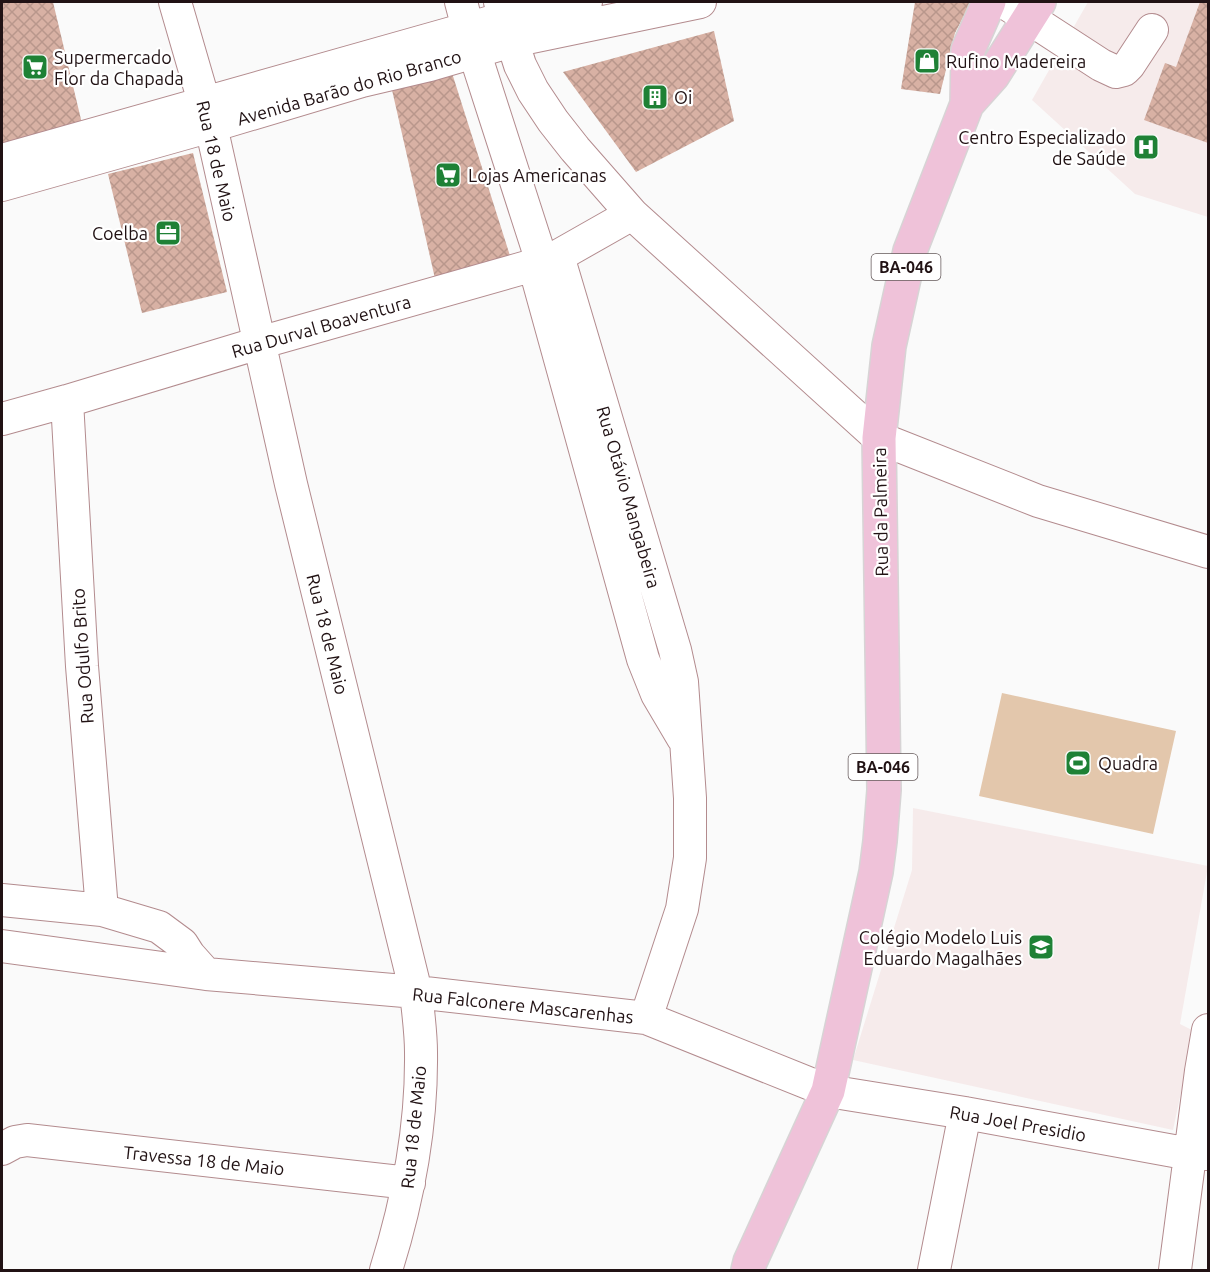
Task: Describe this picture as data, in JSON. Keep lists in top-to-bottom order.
{
  "streets": {
    "main road": ["BA-046", "Rua da Palmeira"],
    "street": [
      "Avenida Barão do Rio Branco",
      "Rua 18 de Maio",
      "Rua Durval Boaventura",
      "Rua Otávio Mangabeira",
      "Rua Odulfo Brito",
      "Rua Falconere Mascarenhas",
      "Rua Joel Presidio",
      "Travessa 18 de Maio"
    ]
  },
  "crossings": [
    ["Avenida Barão do Rio Branco", "Rua 18 de Maio"],
    ["Avenida Barão do Rio Branco", "Rua Otávio Mangabeira"],
    ["Avenida Barão do Rio Branco", "Rua da Palmeira"],
    ["Rua 18 de Maio", "Rua Durval Boaventura"],
    ["Rua 18 de Maio", "Rua Falconere Mascarenhas"],
    ["Rua 18 de Maio", "Travessa 18 de Maio"],
    ["BA-046", "Rua da Palmeira"],
    ["BA-046", "Rua Falconere Mascarenhas"],
    ["BA-046", "Rua Joel Presidio"],
    ["Rua Durval Boaventura", "Rua Otávio Mangabeira"],
    ["Rua Durval Boaventura", "Rua da Palmeira"],
    ["Rua Durval Boaventura", "Rua Odulfo Brito"],
    ["Rua Otávio Mangabeira", "Rua Falconere Mascarenhas"],
    ["Rua da Palmeira", "Rua Falconere Mascarenhas"],
    ["Rua da Palmeira", "Rua Joel Presidio"],
    ["Rua Falconere Mascarenhas", "Rua Joel Presidio"]
  ],
  "places": {
    "shop": ["Rufino Madereira"],
    "supermarket": ["Supermercado Flor da Chapada", "Lojas Americanas"],
    "building": ["Oi"],
    "hospital": ["Centro Especializado de Saúde"],
    "office": ["Coelba"],
    "sports": ["Quadra"],
    "school or university": ["Colégio Modelo Luis Eduardo Magalhães"]
  }
}
